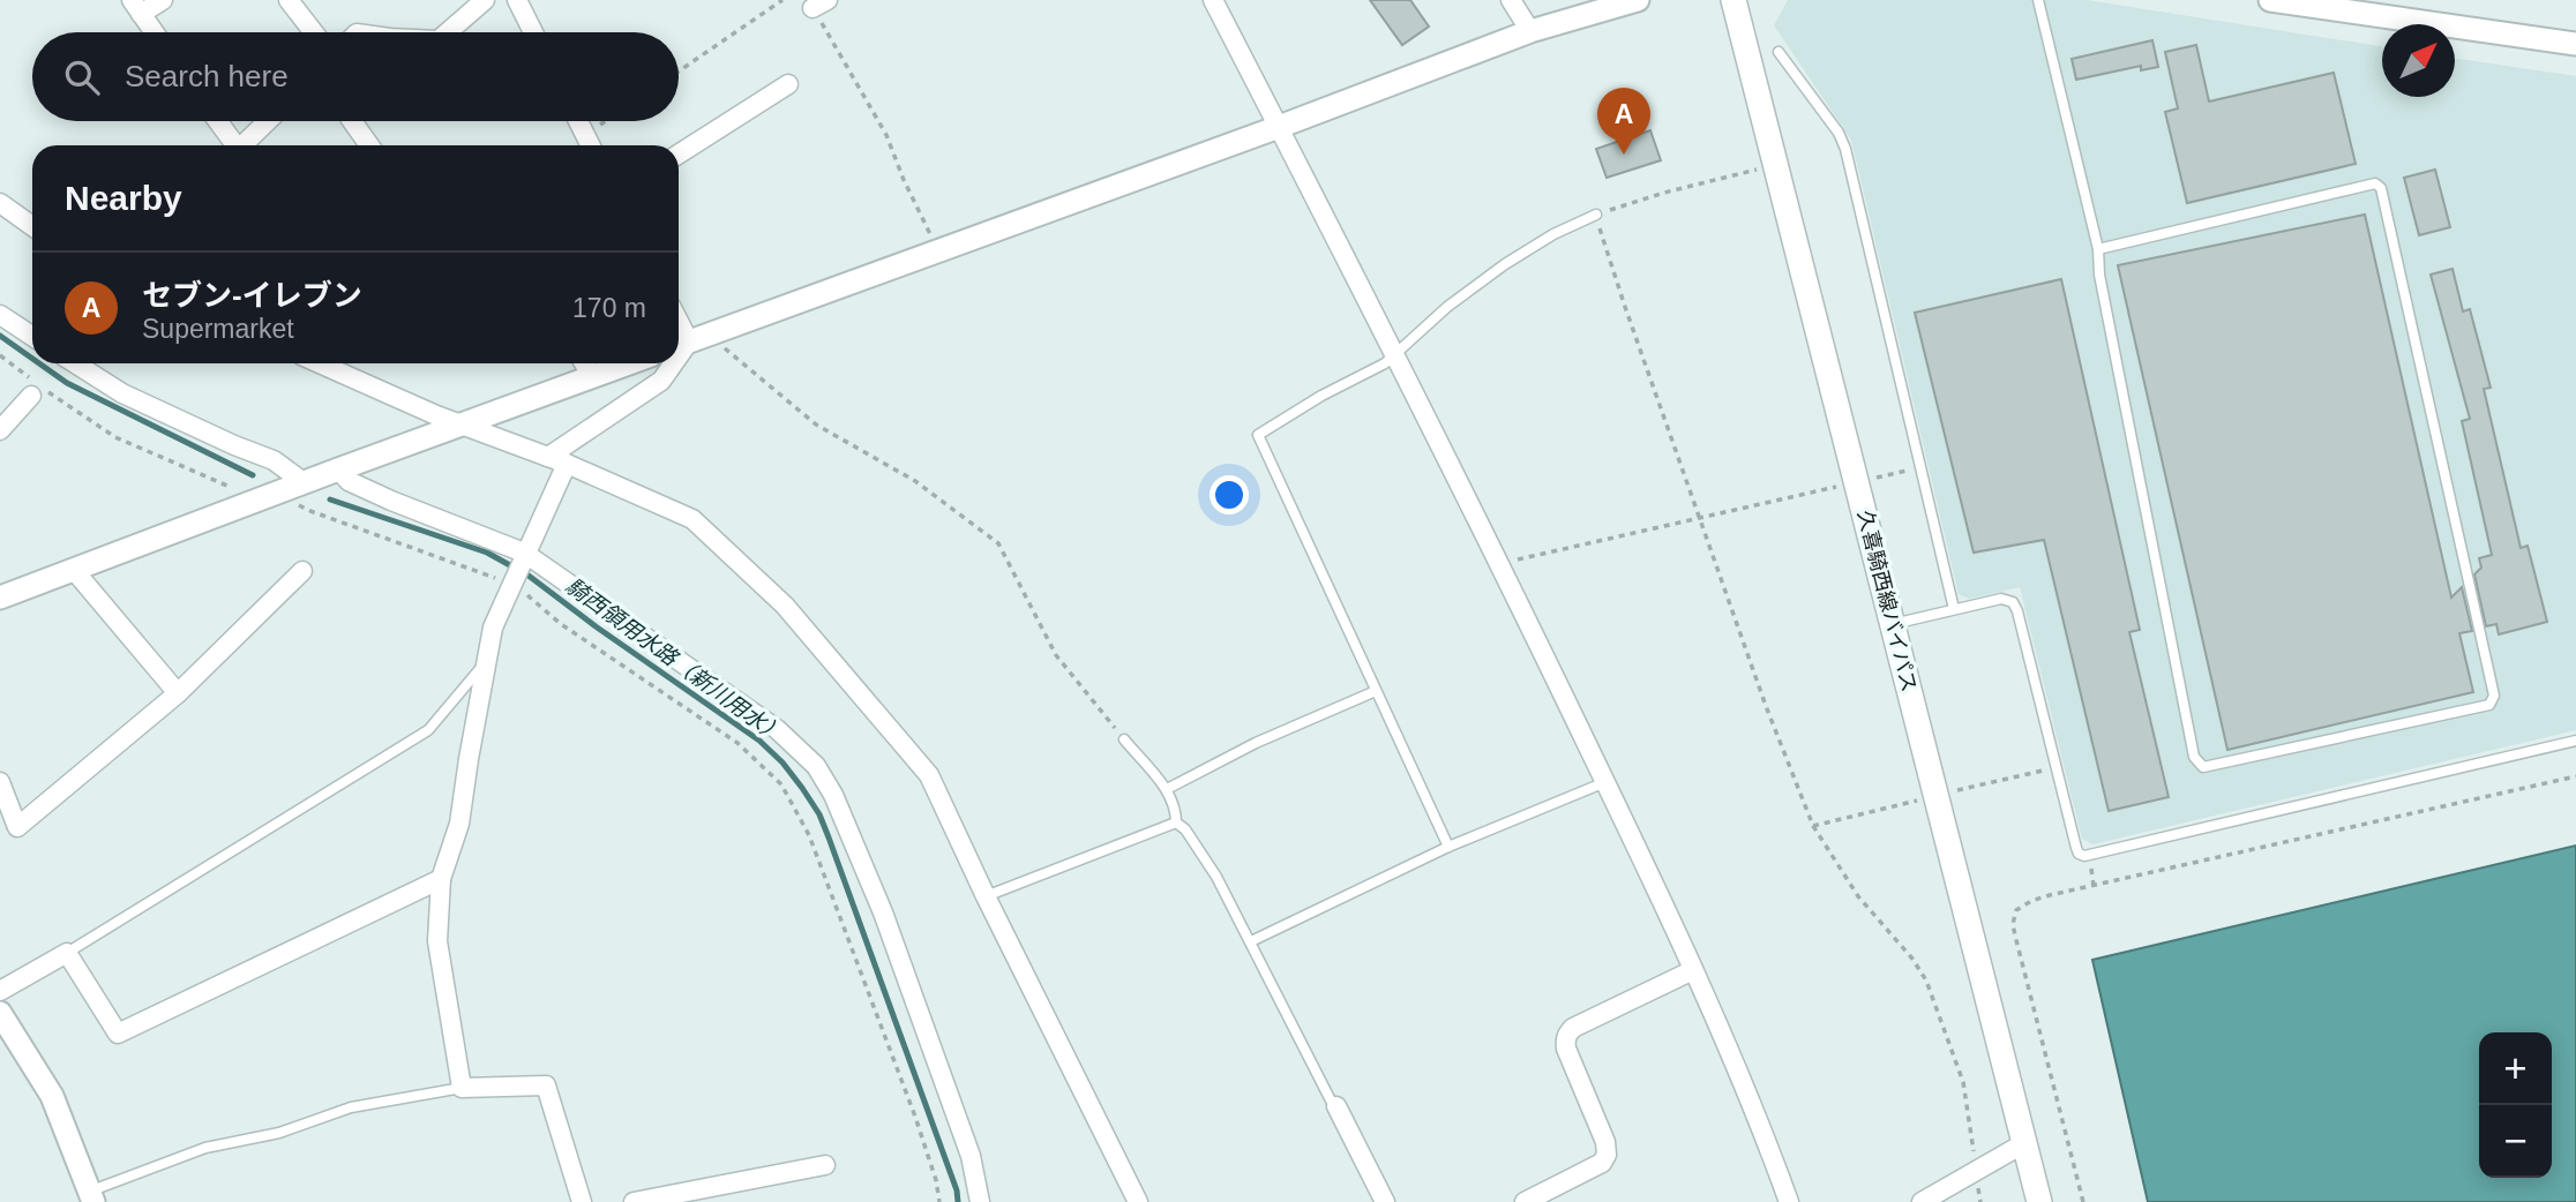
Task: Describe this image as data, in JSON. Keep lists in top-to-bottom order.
{
  "streets": {
    "main road": ["久喜騎西線バイパス"]
  },
  "water": ["騎西領用水路（新川用水）"],
  "north": "top right",
  "page": {
    "search": "Search here",
    "pins": "A",
    "heading": "Nearby",
    "list": [
      {
        "mark": "A",
        "name": "セブン-イレブン",
        "note": "Supermarket",
        "value": "170 m"
      }
    ],
    "map_buttons": ["+", "−"]
  }
}
